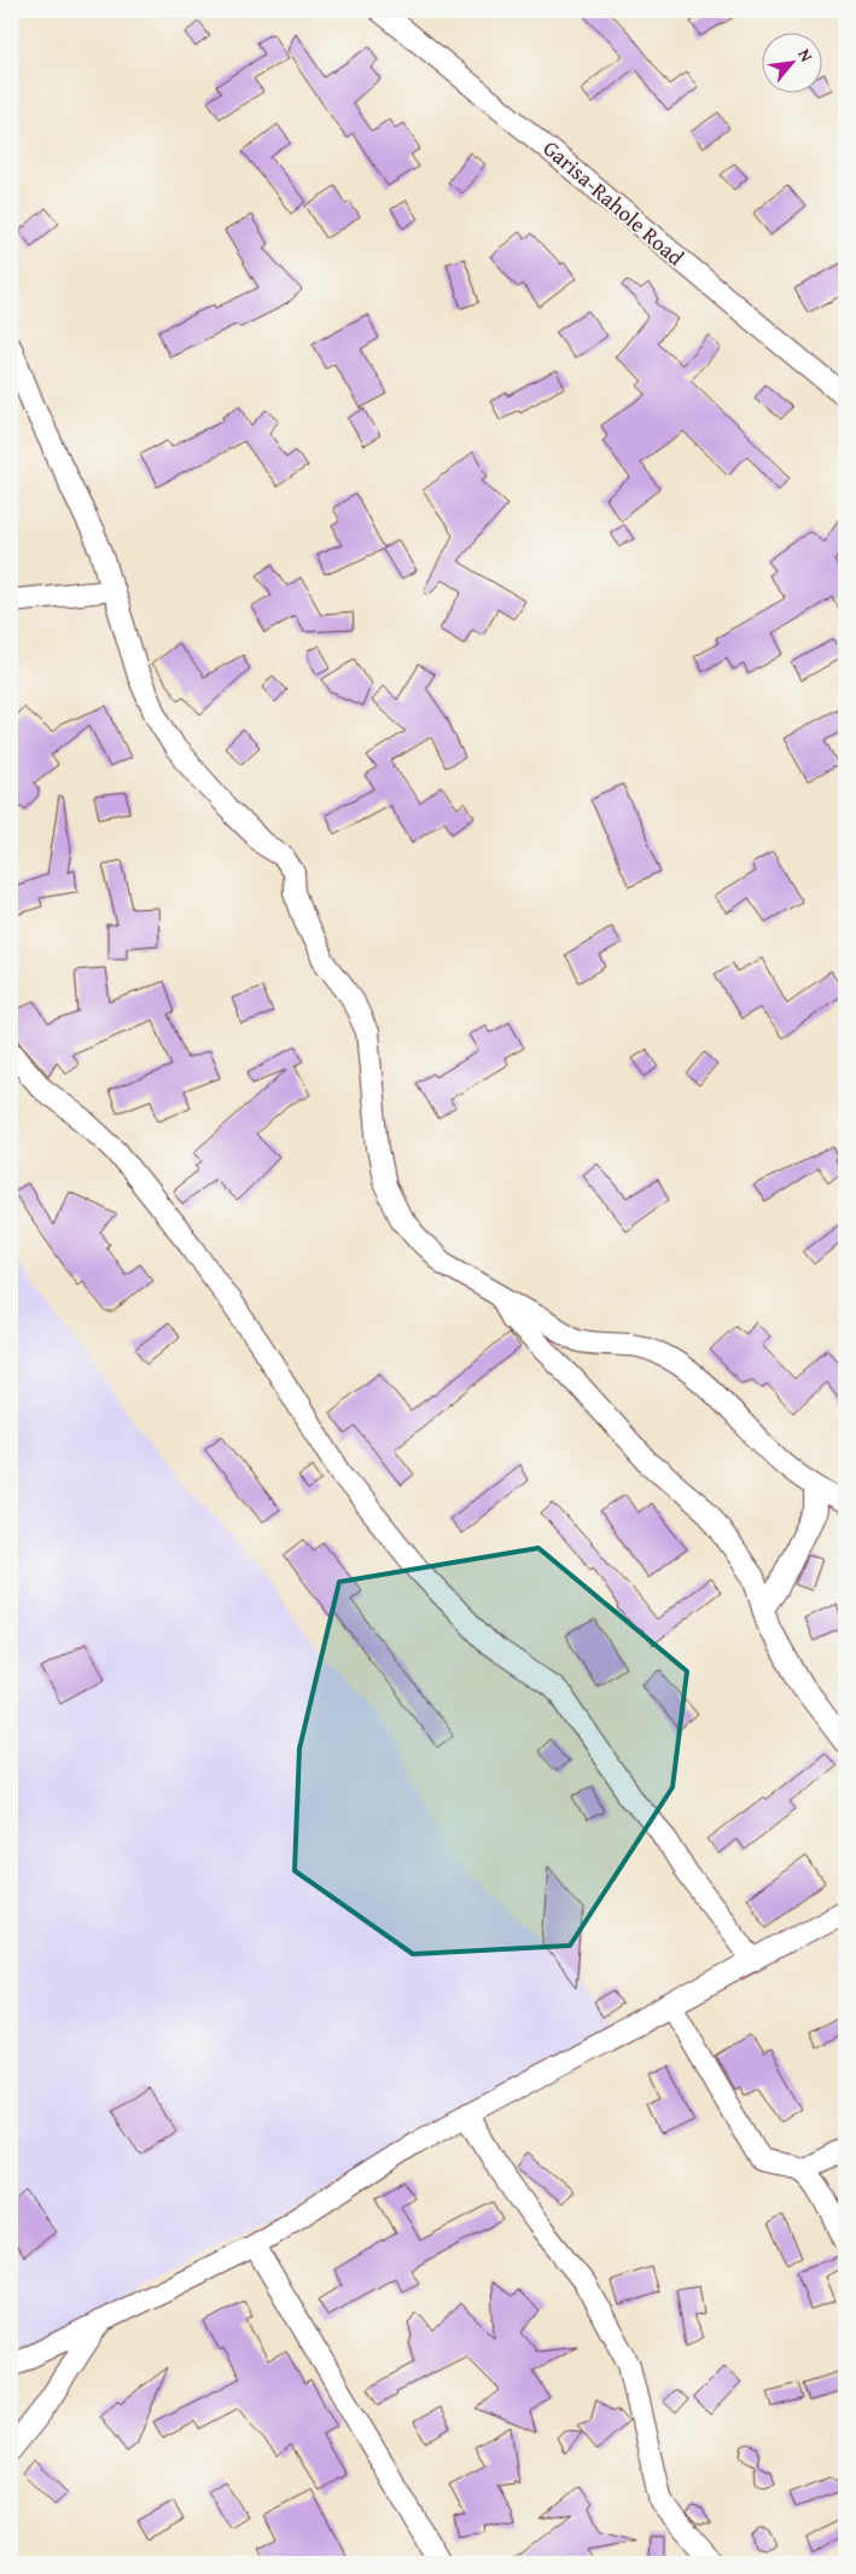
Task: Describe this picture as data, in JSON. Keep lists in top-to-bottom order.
{
  "streets": {
    "street": ["Garisa-Rahole Road"]
  },
  "north": "top right"
}
